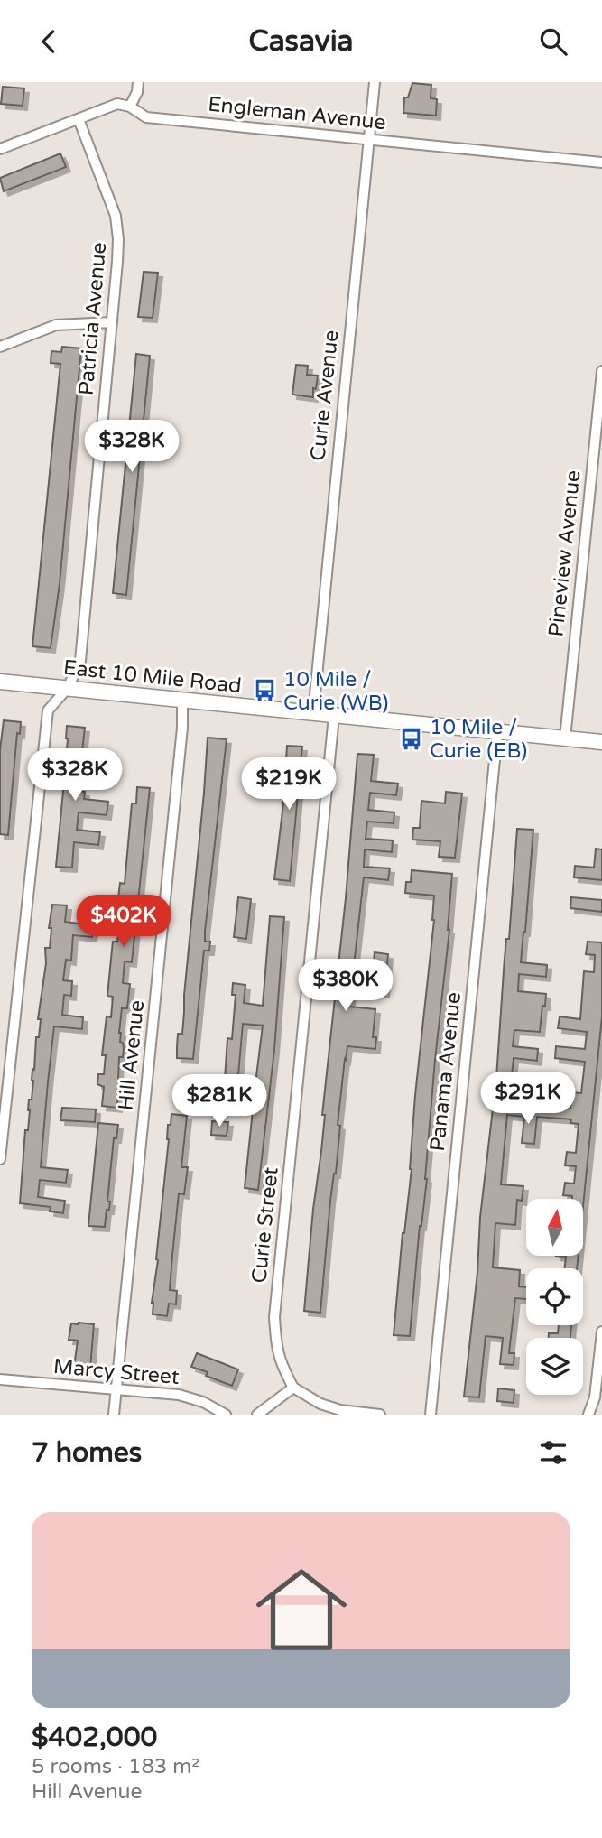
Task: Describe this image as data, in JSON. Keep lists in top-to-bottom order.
{
  "streets": {
    "main road": ["East 10 Mile Road"],
    "street": [
      "Engleman Avenue",
      "Patricia Avenue",
      "Curie Avenue",
      "Pineview Avenue",
      "Hill Avenue",
      "Panama Avenue",
      "Curie Street",
      "Marcy Street"
    ]
  },
  "crossings": [
    ["Engleman Avenue", "Patricia Avenue"],
    ["Engleman Avenue", "Curie Avenue"],
    ["Patricia Avenue", "East 10 Mile Road"],
    ["Curie Avenue", "East 10 Mile Road"],
    ["Pineview Avenue", "East 10 Mile Road"],
    ["East 10 Mile Road", "Hill Avenue"],
    ["East 10 Mile Road", "Panama Avenue"],
    ["East 10 Mile Road", "Curie Street"],
    ["Hill Avenue", "Marcy Street"]
  ],
  "places": {
    "bus stop": ["10 Mile / Curie (WB)", "10 Mile / Curie (EB)"]
  },
  "north": "top",
  "page": {
    "header": "Casavia",
    "price": [
      "$328K",
      "$328K",
      "$219K",
      "$402K",
      "$380K",
      "$291K",
      "$281K"
    ],
    "heading": "7 homes",
    "list": [
      {
        "name": "$402,000",
        "note": "5 rooms · 183 m² · Hill Avenue"
      }
    ]
  }
}
